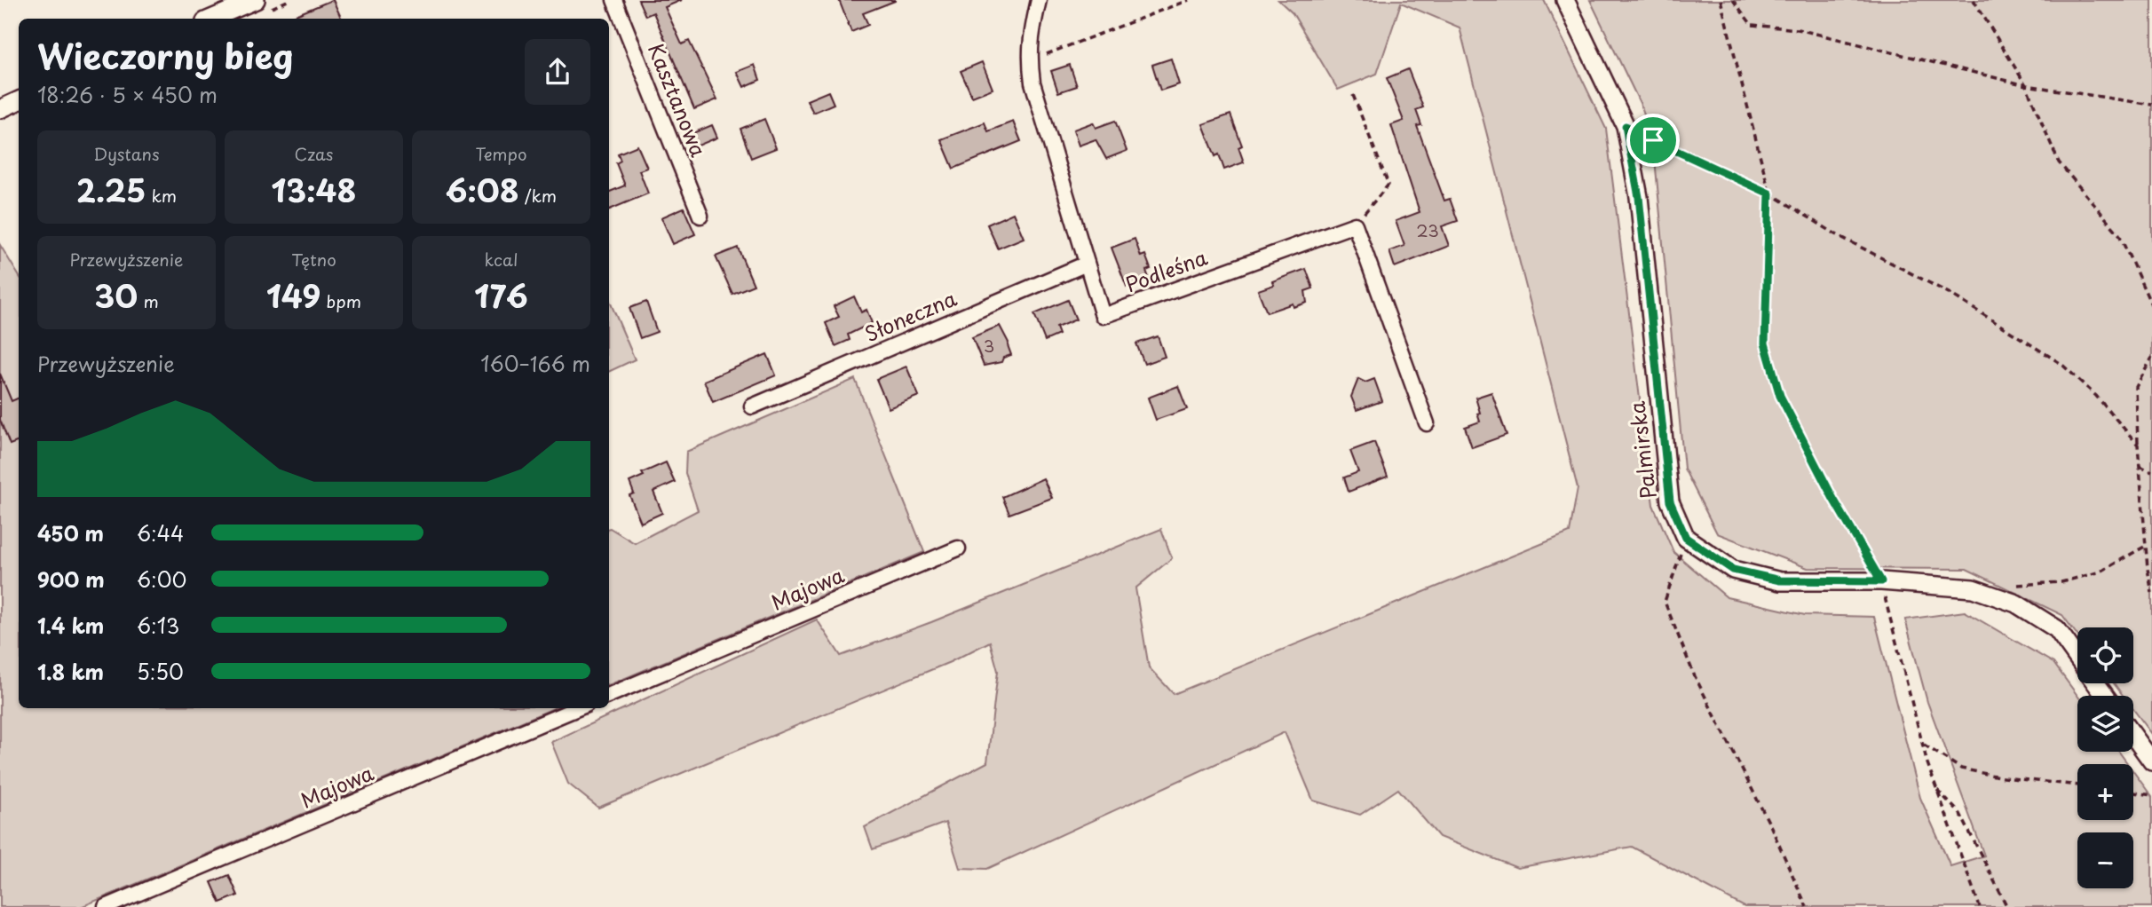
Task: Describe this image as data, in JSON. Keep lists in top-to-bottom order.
{
  "streets": {
    "street": [
      "Kasztanowa",
      "Podleśna",
      "Słoneczna",
      "Palmirska",
      "Majowa"
    ]
  },
  "crossings": [
    ["Podleśna", "Słoneczna"]
  ],
  "house_numbers": ["23", "3"],
  "page": {
    "heading": ["Wieczorny bieg", "18:26 · 5 × 450 m"],
    "stats": [
      ["Dystans", "2.25 km"],
      ["Czas", "13:48"],
      ["Tempo", "6:08 /km"],
      ["Przewyższenie", "30 m"],
      ["Tętno", "149 bpm"],
      ["kcal", "176"]
    ],
    "chart": ["Przewyższenie", "160–166 m"],
    "list": [
      {
        "name": "450 m",
        "note": "6:44"
      },
      {
        "name": "900 m",
        "note": "6:00"
      },
      {
        "name": "1.4 km",
        "note": "6:13"
      },
      {
        "name": "1.8 km",
        "note": "5:50"
      }
    ],
    "map_buttons": ["+", "−"]
  }
}
